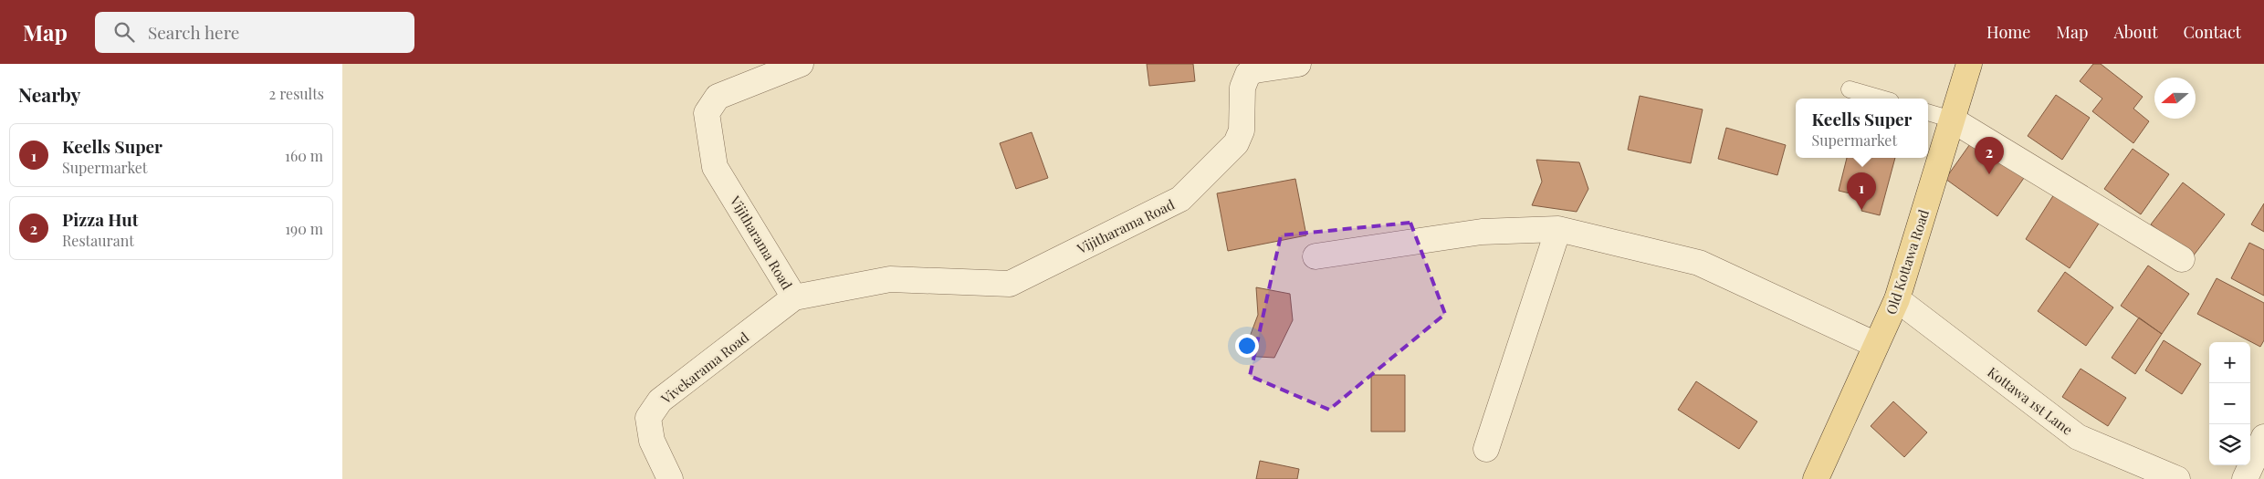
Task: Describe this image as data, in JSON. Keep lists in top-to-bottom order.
{
  "streets": {
    "main road": ["Old Kottawa Road"],
    "street": ["Vijitharama Road", "Vivekarama Road", "Kottawa 1st Lane"]
  },
  "crossings": [
    ["Vijitharama Road", "Vivekarama Road"],
    ["Old Kottawa Road", "Kottawa 1st Lane"]
  ],
  "north": "left",
  "page": {
    "header": "Map",
    "search": "Search here",
    "nav": [
      "Home",
      "Map",
      "About",
      "Contact"
    ],
    "heading": ["Nearby", "2 results"],
    "popup": ["Keells Super", "Supermarket"],
    "list": [
      {
        "mark": "1",
        "name": "Keells Super",
        "note": "Supermarket",
        "value": "160 m"
      },
      {
        "mark": "2",
        "name": "Pizza Hut",
        "note": "Restaurant",
        "value": "190 m"
      }
    ],
    "pins": ["2", "1"],
    "map_buttons": ["+", "−"]
  }
}
